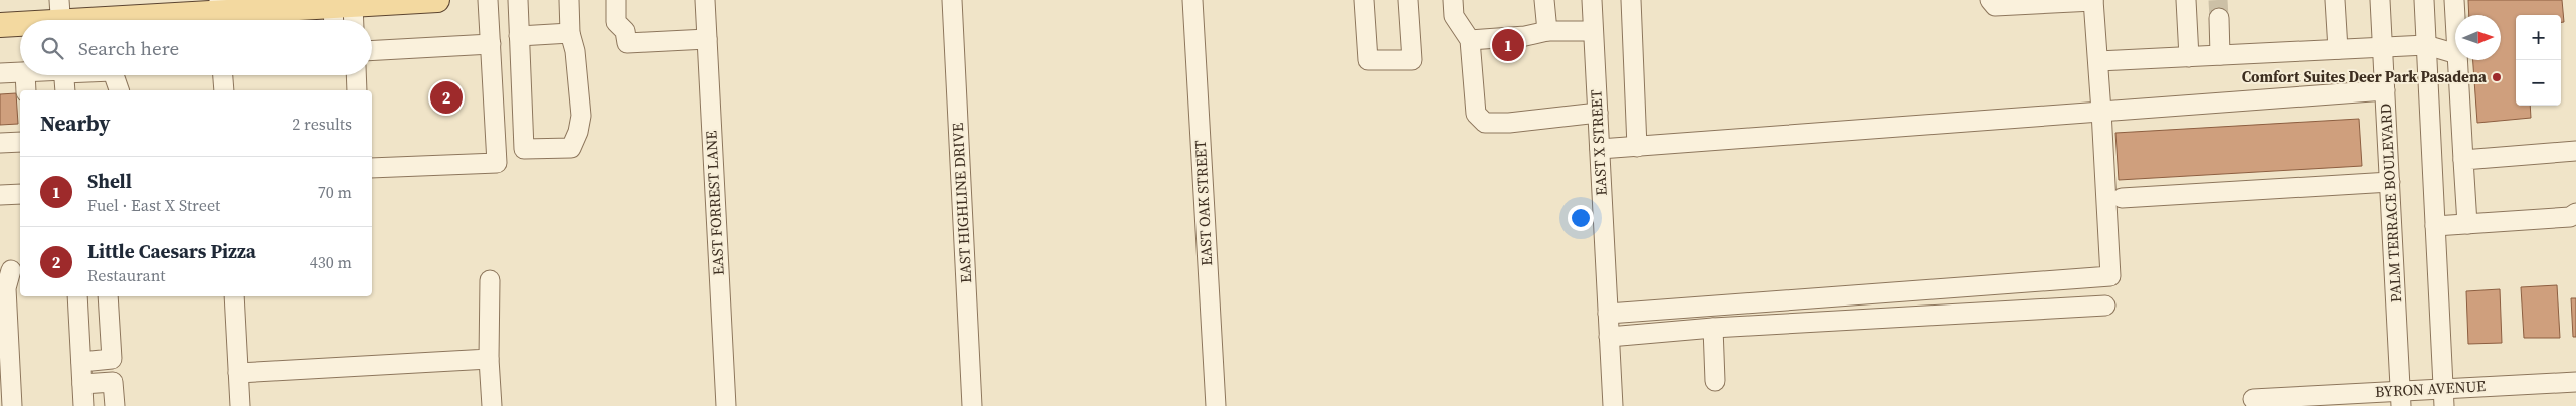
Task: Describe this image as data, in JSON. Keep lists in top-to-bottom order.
{
  "streets": {
    "street": [
      "EAST X STREET",
      "EAST FORREST LANE",
      "EAST HIGHLINE DRIVE",
      "EAST OAK STREET",
      "PALM TERRACE BOULEVARD",
      "BYRON AVENUE"
    ]
  },
  "crossings": [
    ["PALM TERRACE BOULEVARD", "BYRON AVENUE"]
  ],
  "places": ["Comfort Suites Deer Park Pasadena"],
  "north": "right",
  "page": {
    "map_buttons": ["+", "−"],
    "search": "Search here",
    "pins": ["1", "2"],
    "heading": ["Nearby", "2 results"],
    "list": [
      {
        "mark": "1",
        "name": "Shell",
        "note": "Fuel · East X Street",
        "value": "70 m"
      },
      {
        "mark": "2",
        "name": "Little Caesars Pizza",
        "note": "Restaurant",
        "value": "430 m"
      }
    ]
  }
}
